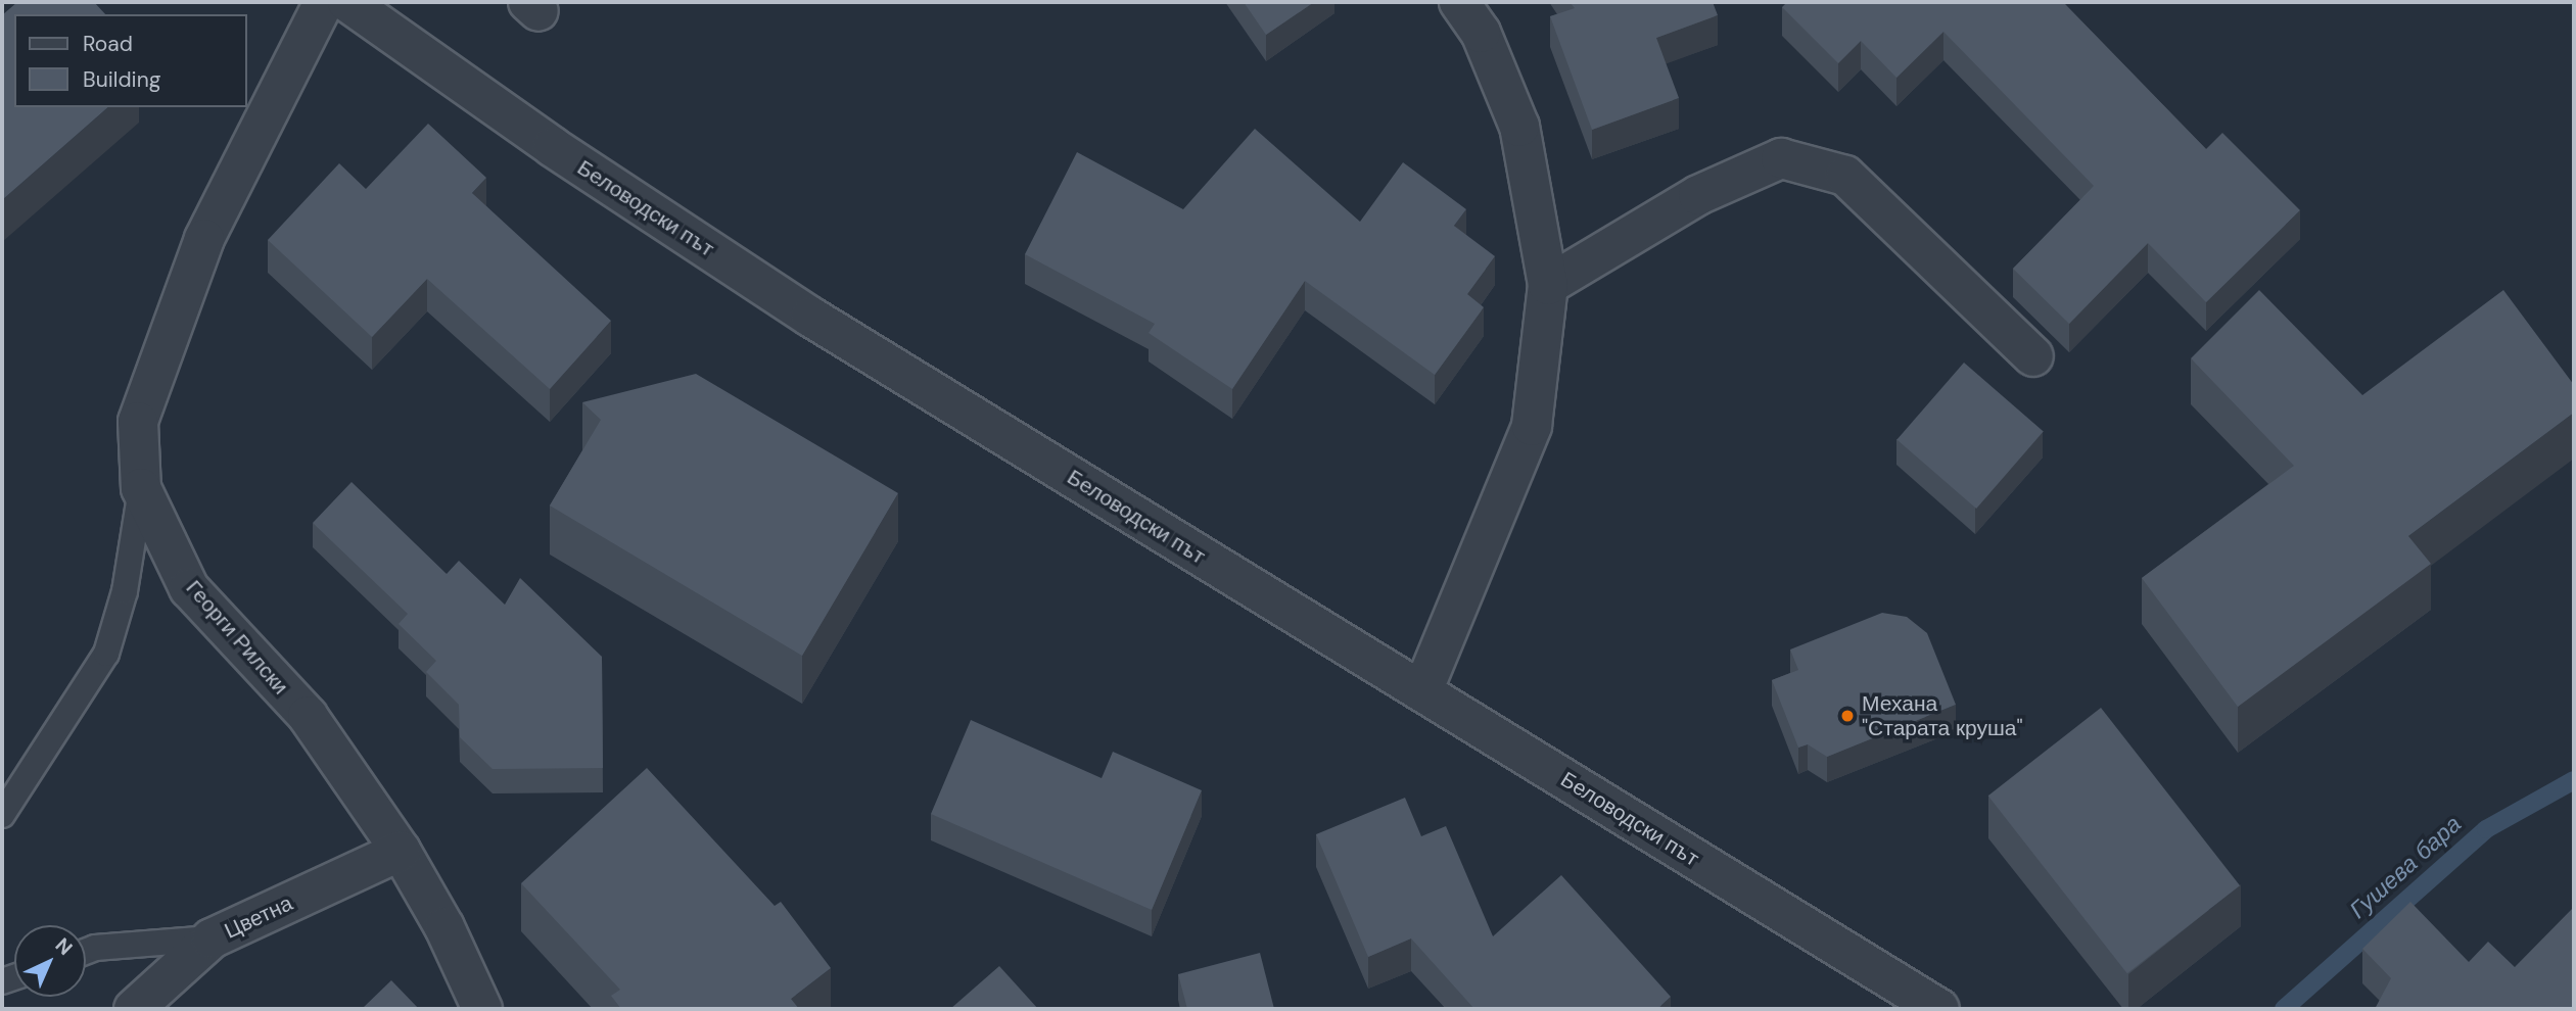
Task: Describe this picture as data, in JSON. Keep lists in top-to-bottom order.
{
  "streets": {
    "street": ["Беловодски път", "Георги Рилски", "Цветна"]
  },
  "crossings": [
    ["Георги Рилски", "Цветна"]
  ],
  "water": ["Гушева бара"],
  "places": ["Механа \"Старата круша\""],
  "legend": ["Road", "Building"],
  "north": "top right"
}
